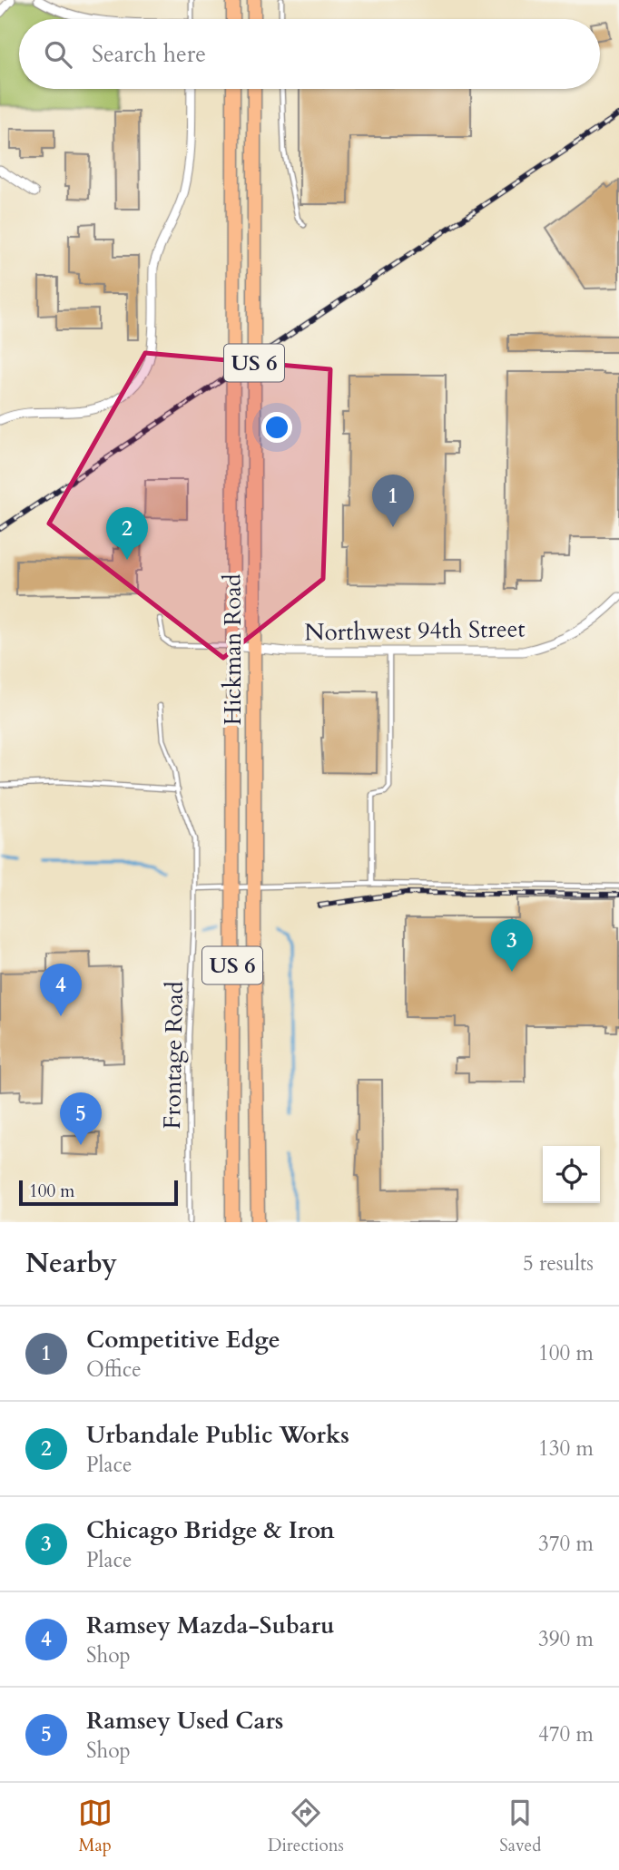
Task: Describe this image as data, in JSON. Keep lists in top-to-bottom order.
{
  "streets": {
    "main road": ["US 6", "Hickman Road"],
    "street": ["Northwest 94th Street"],
    "lane": ["Frontage Road"]
  },
  "crossings": [
    ["Northwest 94th Street", "Hickman Road"]
  ],
  "scale_bar": "100 m",
  "page": {
    "search": "Search here",
    "pins": [
      "1",
      "2",
      "3",
      "4",
      "5"
    ],
    "scale": "100 m",
    "heading": ["Nearby", "5 results"],
    "list": [
      {
        "mark": "1",
        "name": "Competitive Edge",
        "note": "Office",
        "value": "100 m"
      },
      {
        "mark": "2",
        "name": "Urbandale Public Works",
        "note": "Place",
        "value": "130 m"
      },
      {
        "mark": "3",
        "name": "Chicago Bridge & Iron",
        "note": "Place",
        "value": "370 m"
      },
      {
        "mark": "4",
        "name": "Ramsey Mazda-Subaru",
        "note": "Shop",
        "value": "390 m"
      },
      {
        "mark": "5",
        "name": "Ramsey Used Cars",
        "note": "Shop",
        "value": "470 m"
      }
    ],
    "nav": ["Map", "Directions", "Saved"]
  }
}
